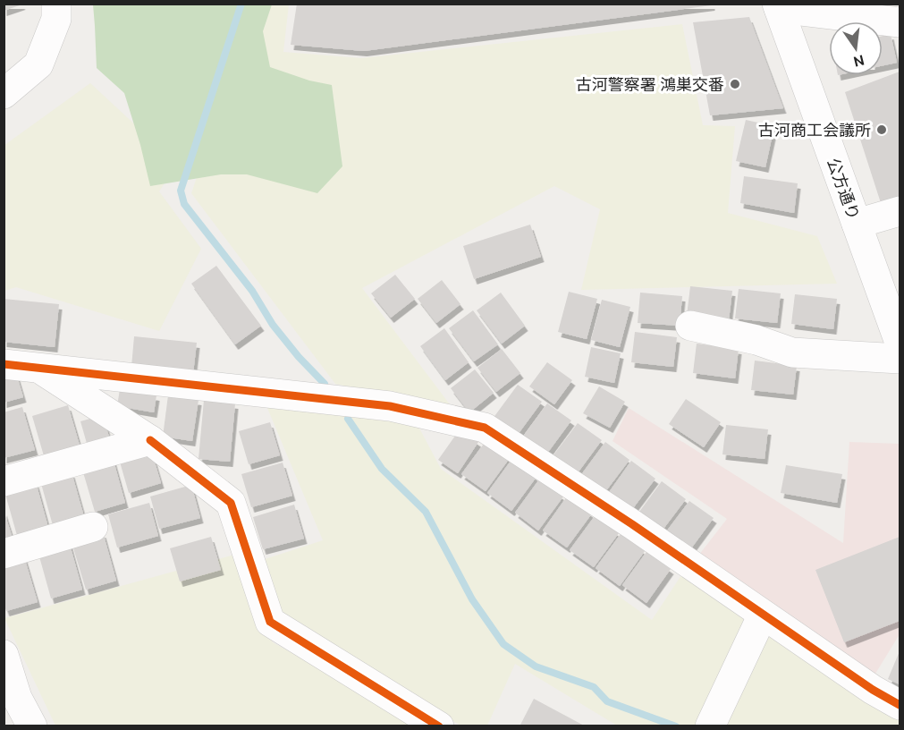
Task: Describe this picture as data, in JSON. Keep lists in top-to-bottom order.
{
  "streets": {
    "street": ["公方通り"]
  },
  "places": ["古河警察署 鴻巣交番", "古河商工会議所"],
  "north": "bottom"
}
